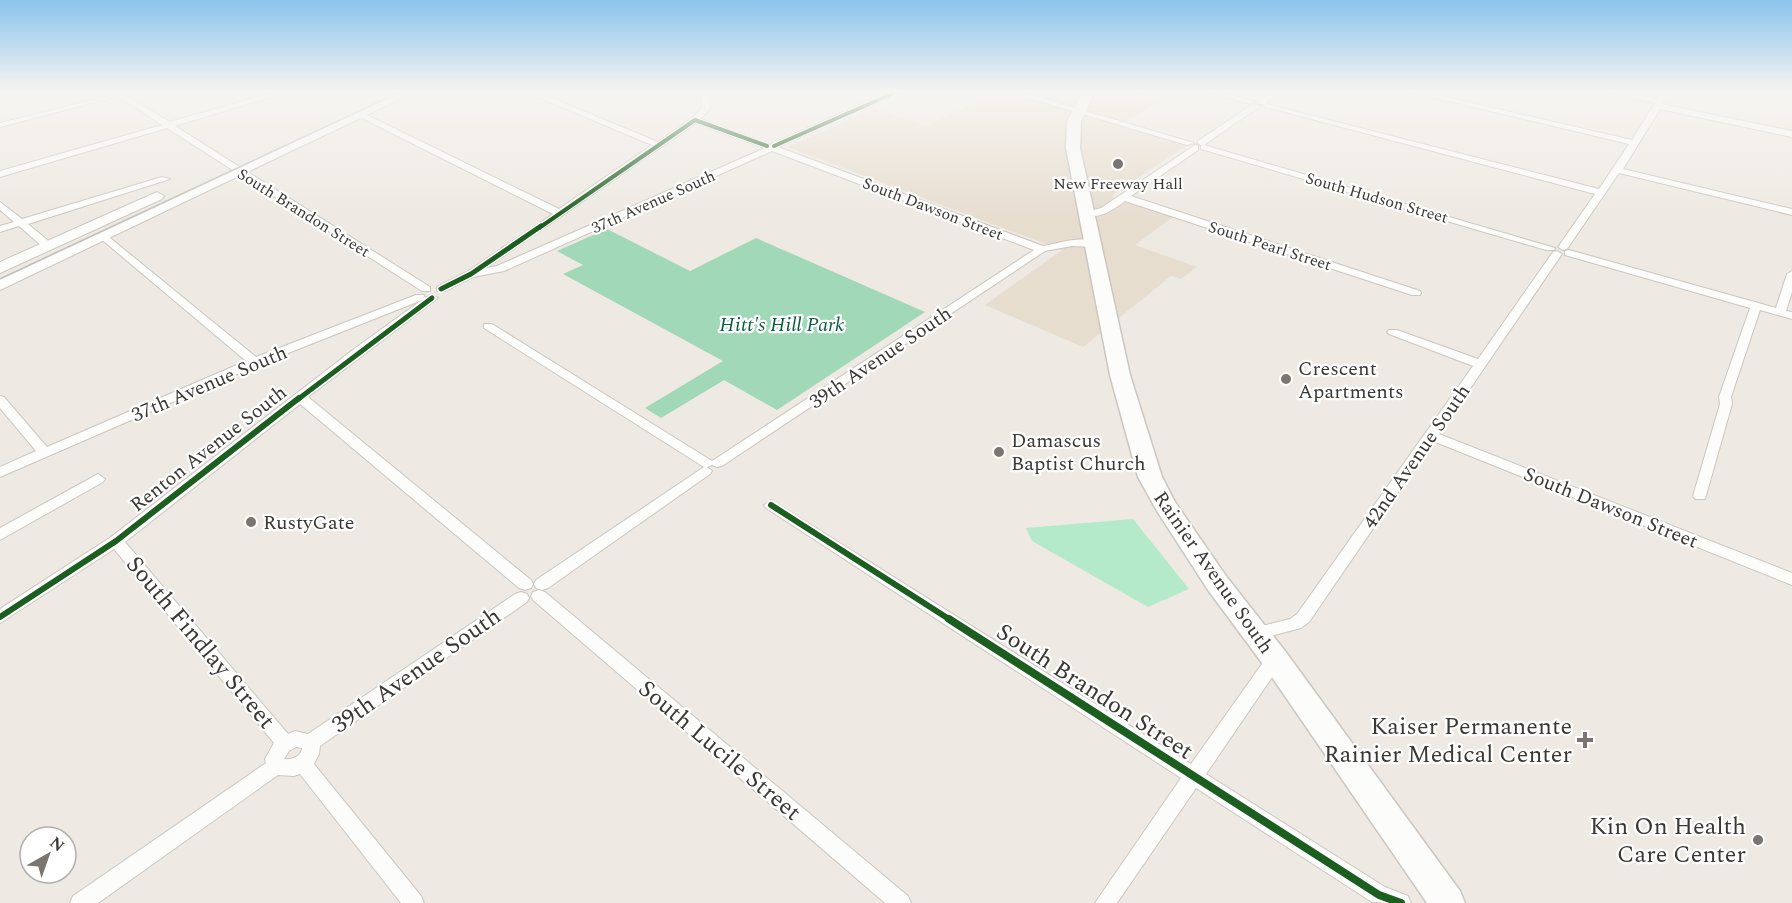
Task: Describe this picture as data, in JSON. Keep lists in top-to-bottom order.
{
  "streets": {
    "main road": ["Rainier Avenue South"],
    "street": [
      "South Hudson Street",
      "37th Avenue South",
      "South Dawson Street",
      "South Brandon Street",
      "South Pearl Street",
      "39th Avenue South",
      "Renton Avenue South",
      "42nd Avenue South",
      "South Findlay Street",
      "South Lucile Street"
    ]
  },
  "crossings": [
    ["South Hudson Street", "42nd Avenue South"],
    ["37th Avenue South", "South Dawson Street"],
    ["37th Avenue South", "South Brandon Street"],
    ["37th Avenue South", "Renton Avenue South"],
    ["South Dawson Street", "39th Avenue South"],
    ["South Dawson Street", "42nd Avenue South"],
    ["South Brandon Street", "Renton Avenue South"],
    ["39th Avenue South", "South Lucile Street"],
    ["Renton Avenue South", "South Findlay Street"],
    ["Renton Avenue South", "South Lucile Street"],
    ["42nd Avenue South", "Rainier Avenue South"]
  ],
  "parks": ["Hitt's Hill Park"],
  "places": {
    "other": [
      "New Freeway Hall",
      "Crescent Apartments",
      "Damascus Baptist Church",
      "RustyGate",
      "Kin On Health Care Center"
    ],
    "health": ["Kaiser Permanente Rainier Medical Center"]
  },
  "north": "top right"
}
